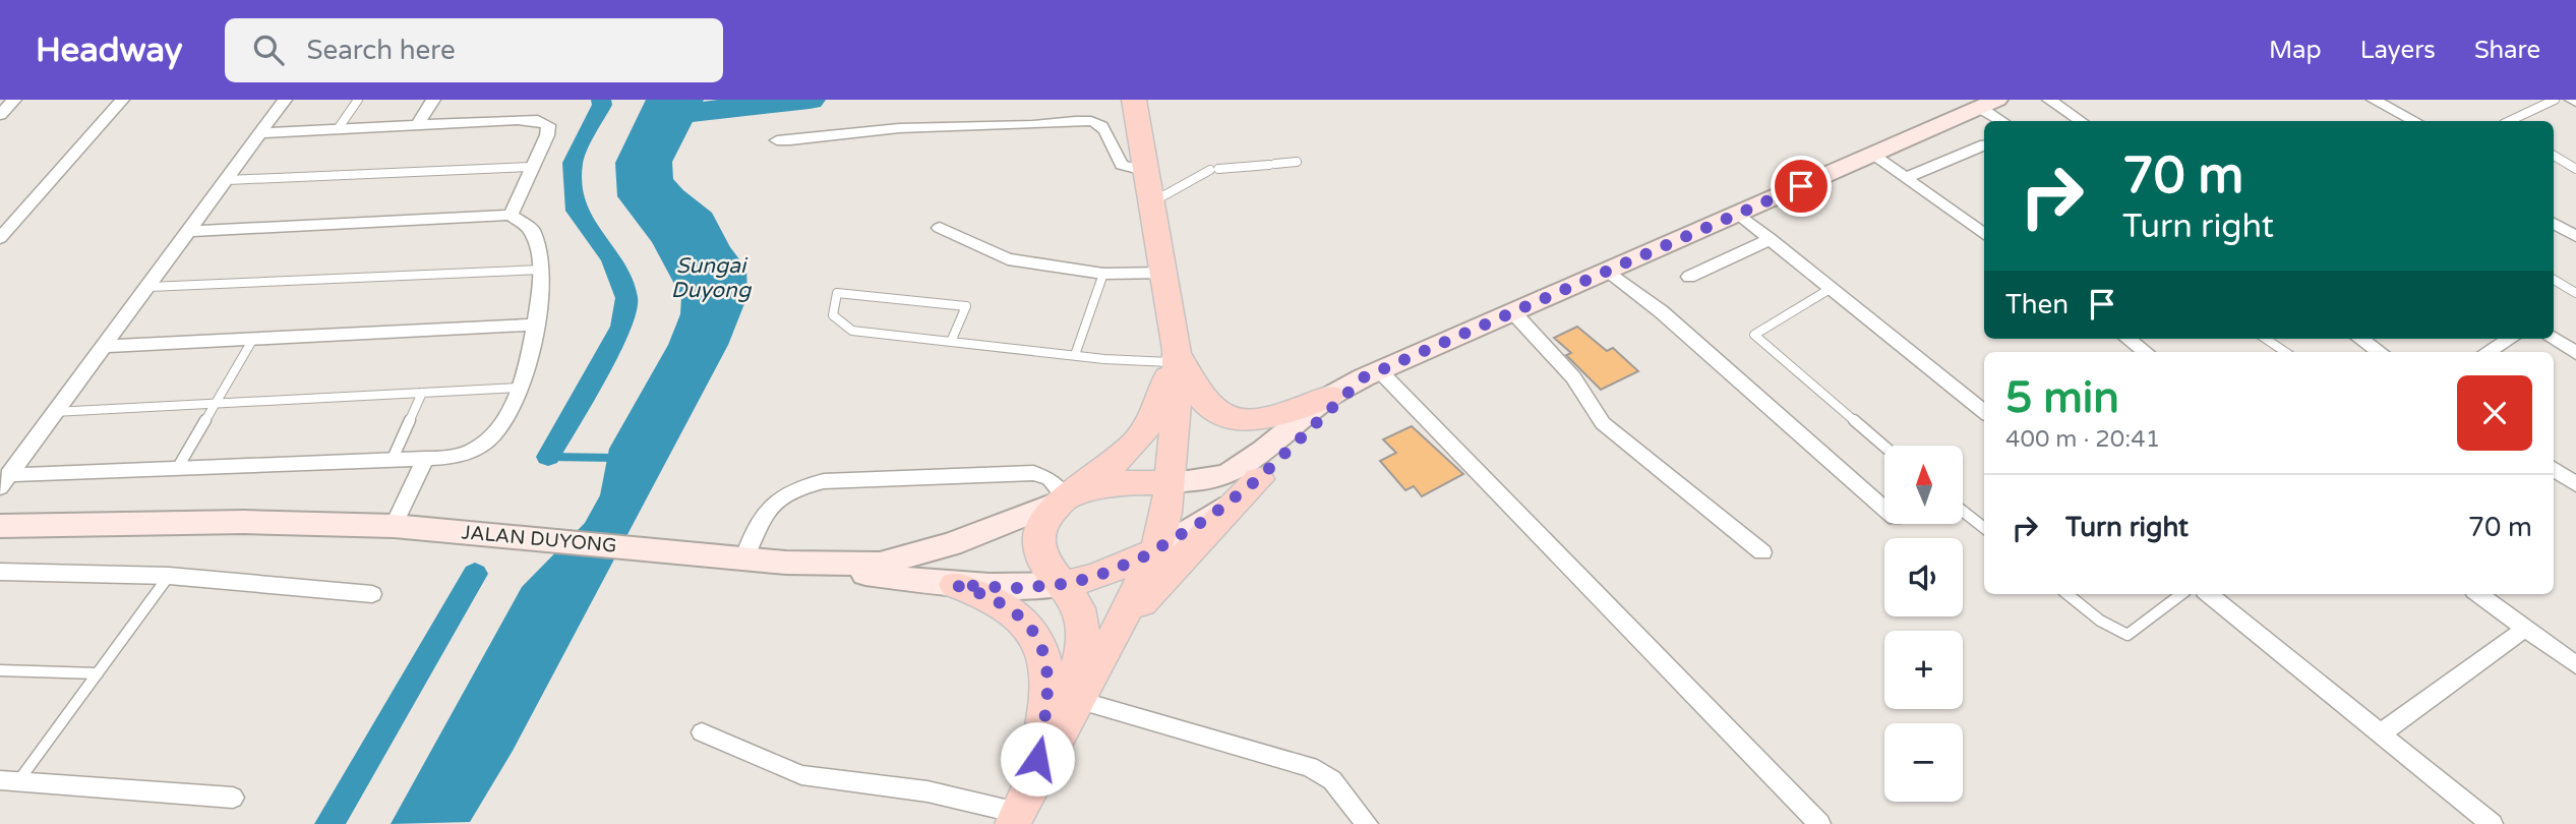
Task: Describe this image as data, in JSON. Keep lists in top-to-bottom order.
{
  "streets": {
    "main road": ["JALAN DUYONG"]
  },
  "water": ["Sungai Duyong"],
  "north": "top",
  "page": {
    "header": "Headway",
    "search": "Search here",
    "nav": ["Map", "Layers", "Share"],
    "turn": ["70 m", "Turn right"],
    "then": "Then",
    "heading": ["5 min", "400 m · 20:41"],
    "map_buttons": ["+", "−"],
    "list": [
      {
        "name": "Turn right",
        "value": "70 m"
      }
    ]
  }
}
